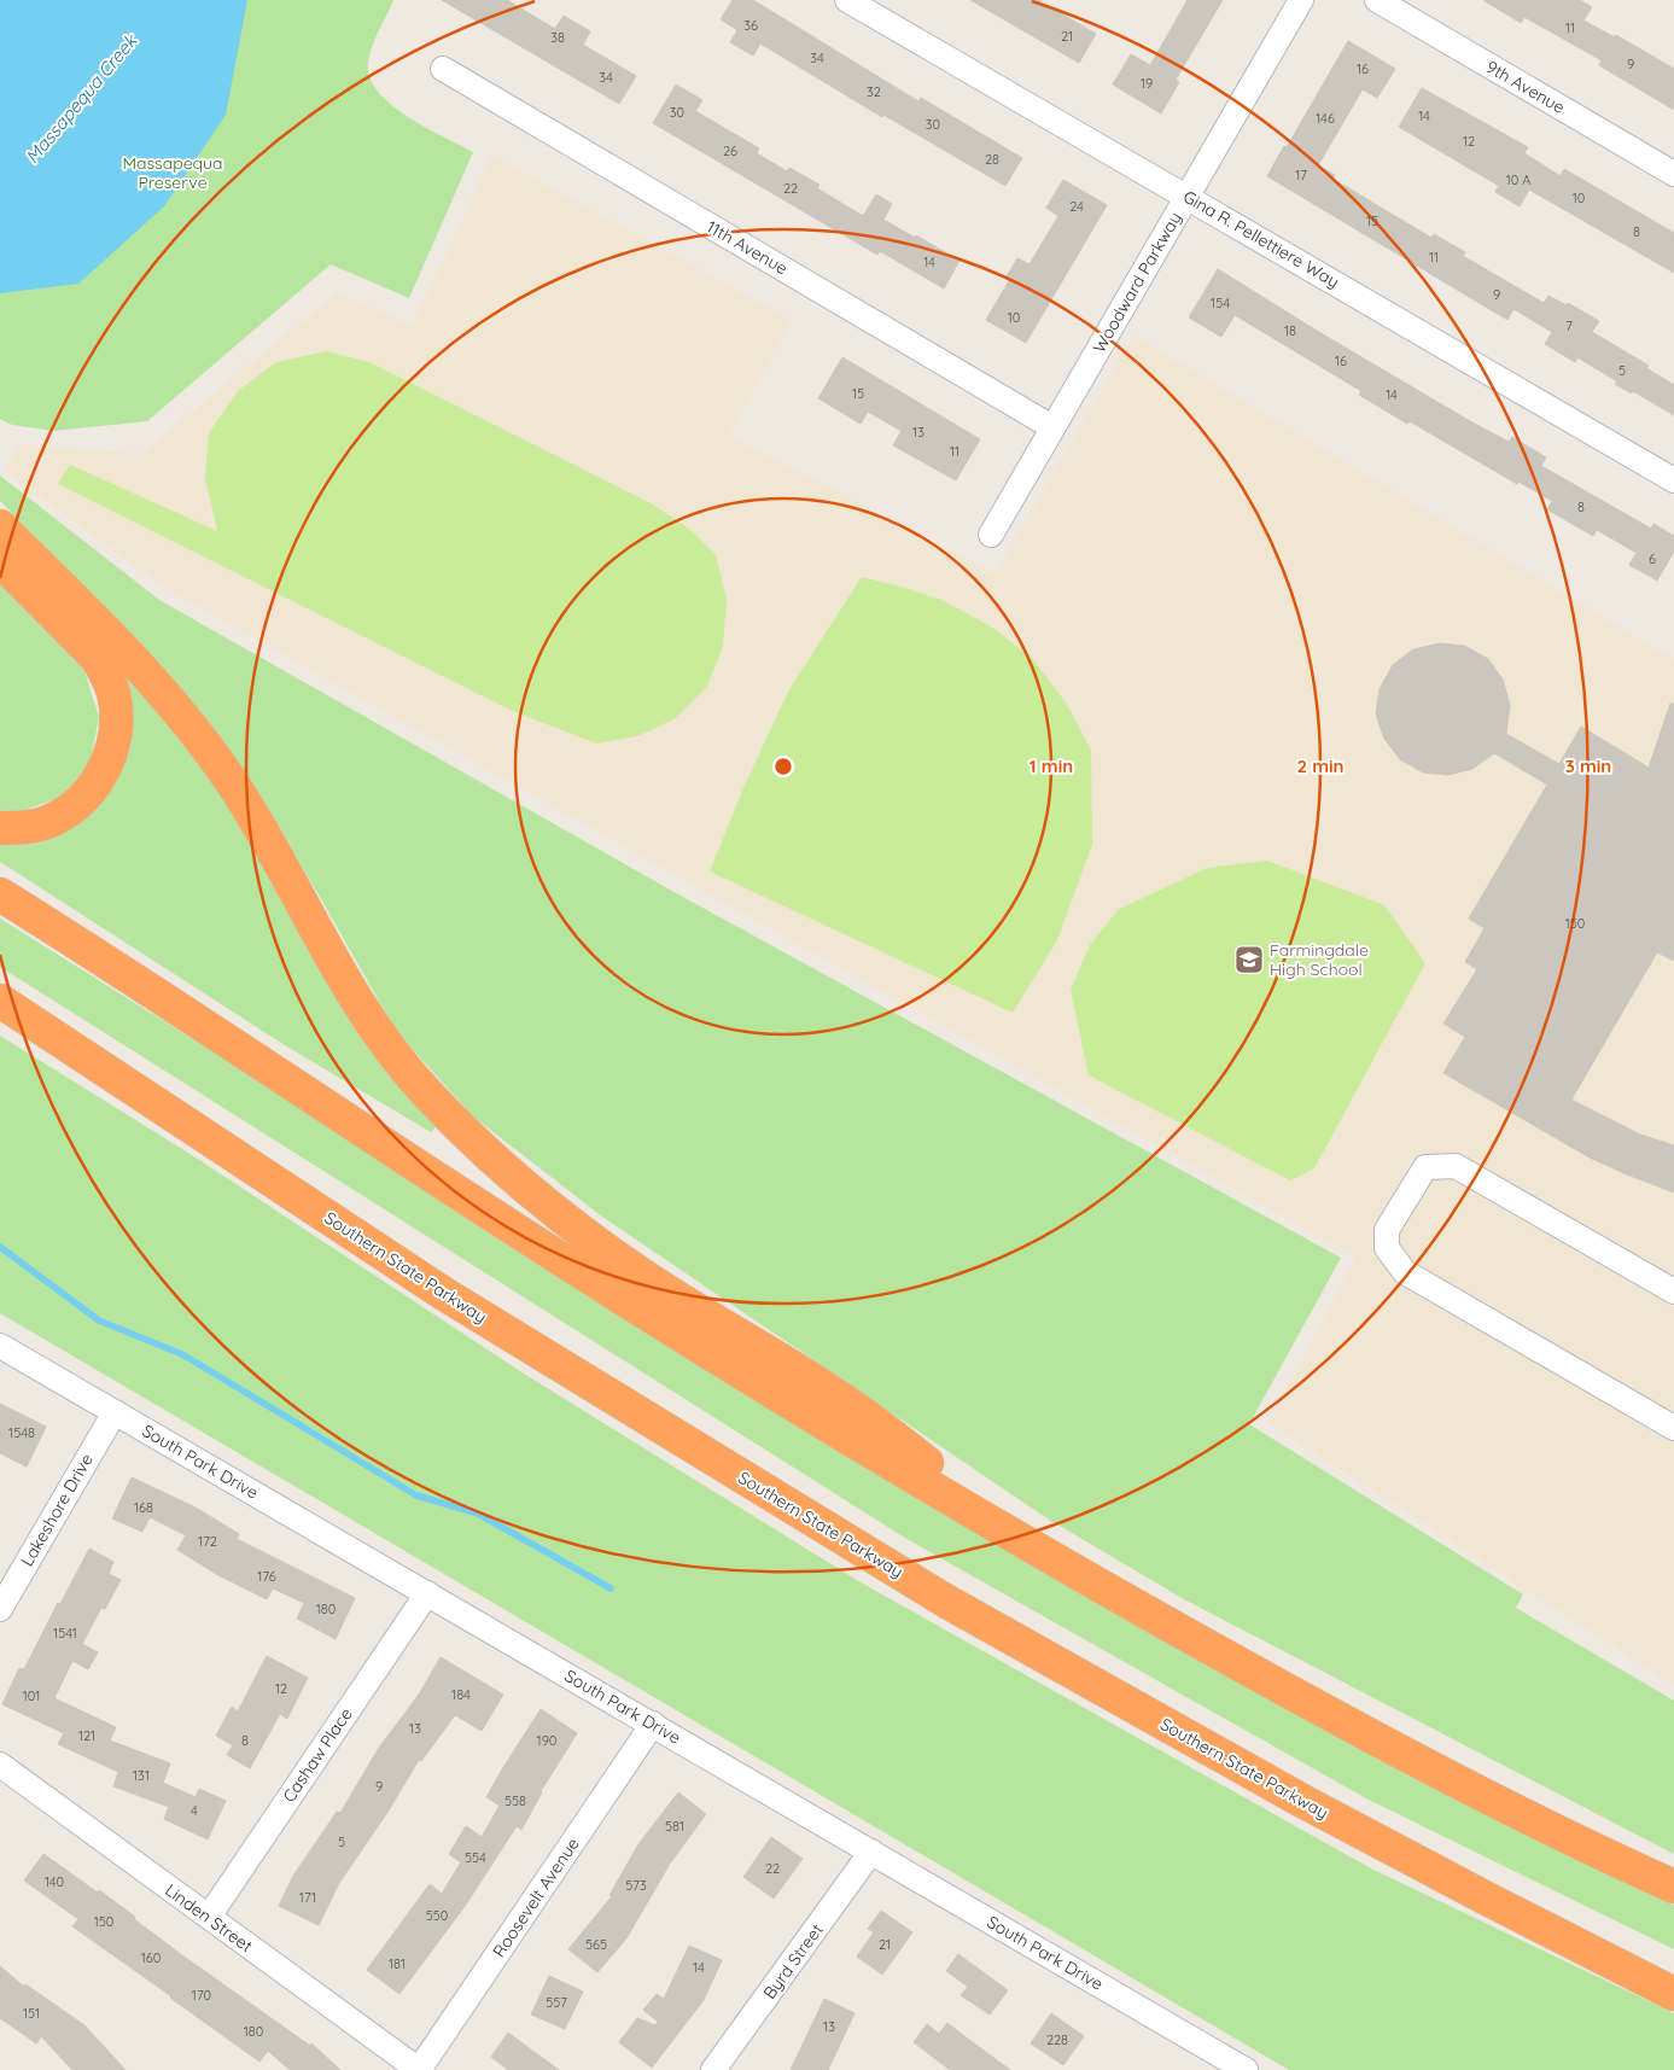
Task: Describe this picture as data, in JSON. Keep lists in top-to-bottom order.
{
  "streets": {
    "highway": ["Southern State Parkway"],
    "street": [
      "9th Avenue",
      "Gina R. Pellettiere Way",
      "11th Avenue",
      "Woodward Parkway",
      "South Park Drive",
      "Lakeshore Drive",
      "Cashaw Place",
      "Roosevelt Avenue",
      "Linden Street",
      "Byrd Street"
    ]
  },
  "crossings": [
    ["Gina R. Pellettiere Way", "Woodward Parkway"],
    ["11th Avenue", "Woodward Parkway"],
    ["South Park Drive", "Lakeshore Drive"],
    ["South Park Drive", "Cashaw Place"],
    ["South Park Drive", "Roosevelt Avenue"],
    ["South Park Drive", "Byrd Street"],
    ["Cashaw Place", "Linden Street"],
    ["Roosevelt Avenue", "Linden Street"]
  ],
  "water": ["Massapequa Creek"],
  "parks": ["Massapequa Preserve"],
  "places": {
    "school or university": ["Farmingdale High School"]
  },
  "house_numbers": [
    "36",
    "11",
    "21",
    "38",
    "34",
    "9",
    "16",
    "34",
    "19",
    "32",
    "30",
    "14",
    "146",
    "30",
    "12",
    "26",
    "28",
    "17",
    "10 A",
    "22",
    "10",
    "24",
    "15",
    "8",
    "11",
    "14",
    "9",
    "154",
    "10",
    "7",
    "18",
    "16",
    "5",
    "15",
    "14",
    "13",
    "11",
    "8",
    "6",
    "150",
    "1548",
    "168",
    "172",
    "176",
    "180",
    "1541",
    "12",
    "184",
    "101",
    "13",
    "121",
    "8",
    "190",
    "131",
    "9",
    "558",
    "4",
    "581",
    "5",
    "554",
    "22",
    "140",
    "573",
    "171",
    "550",
    "150",
    "565",
    "21",
    "160",
    "181",
    "14",
    "170",
    "557",
    "151",
    "13",
    "180",
    "228"
  ],
  "rings": ["1 min", "2 min", "3 min"]
}
